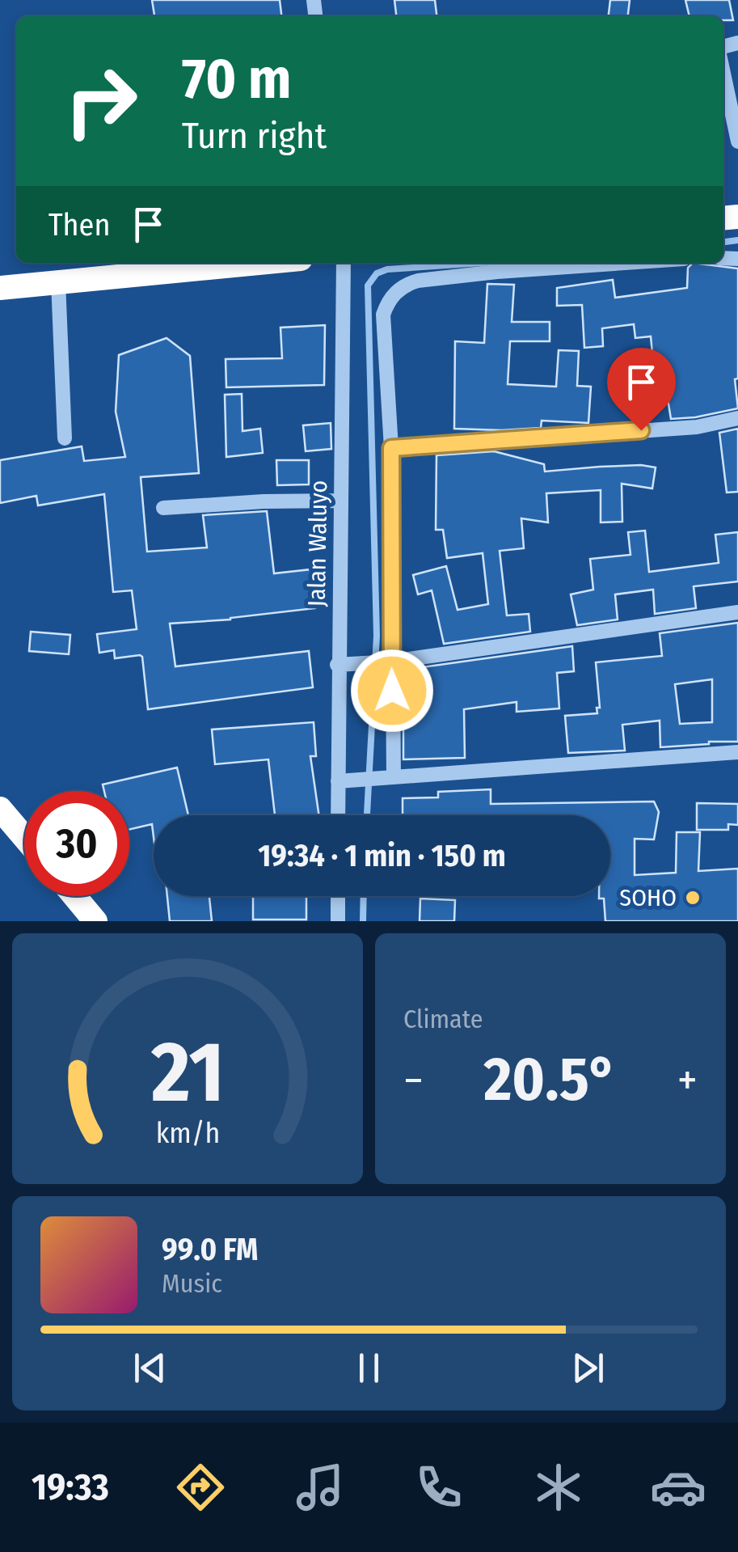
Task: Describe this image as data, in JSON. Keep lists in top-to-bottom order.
{
  "streets": {
    "street": ["Jalan Waluyo"]
  },
  "places": ["SOHO"],
  "page": {
    "turn": ["70 m", "Turn right"],
    "then": "Then",
    "limit": "30",
    "trip": "19:34 · 1 min · 150 m",
    "tile": "Climate",
    "heat": ["−", "20.5°", "+"],
    "song": ["99.0 FM", "Music"],
    "tabs": "19:33",
    "gauge": ["21", "km/h"]
  }
}
